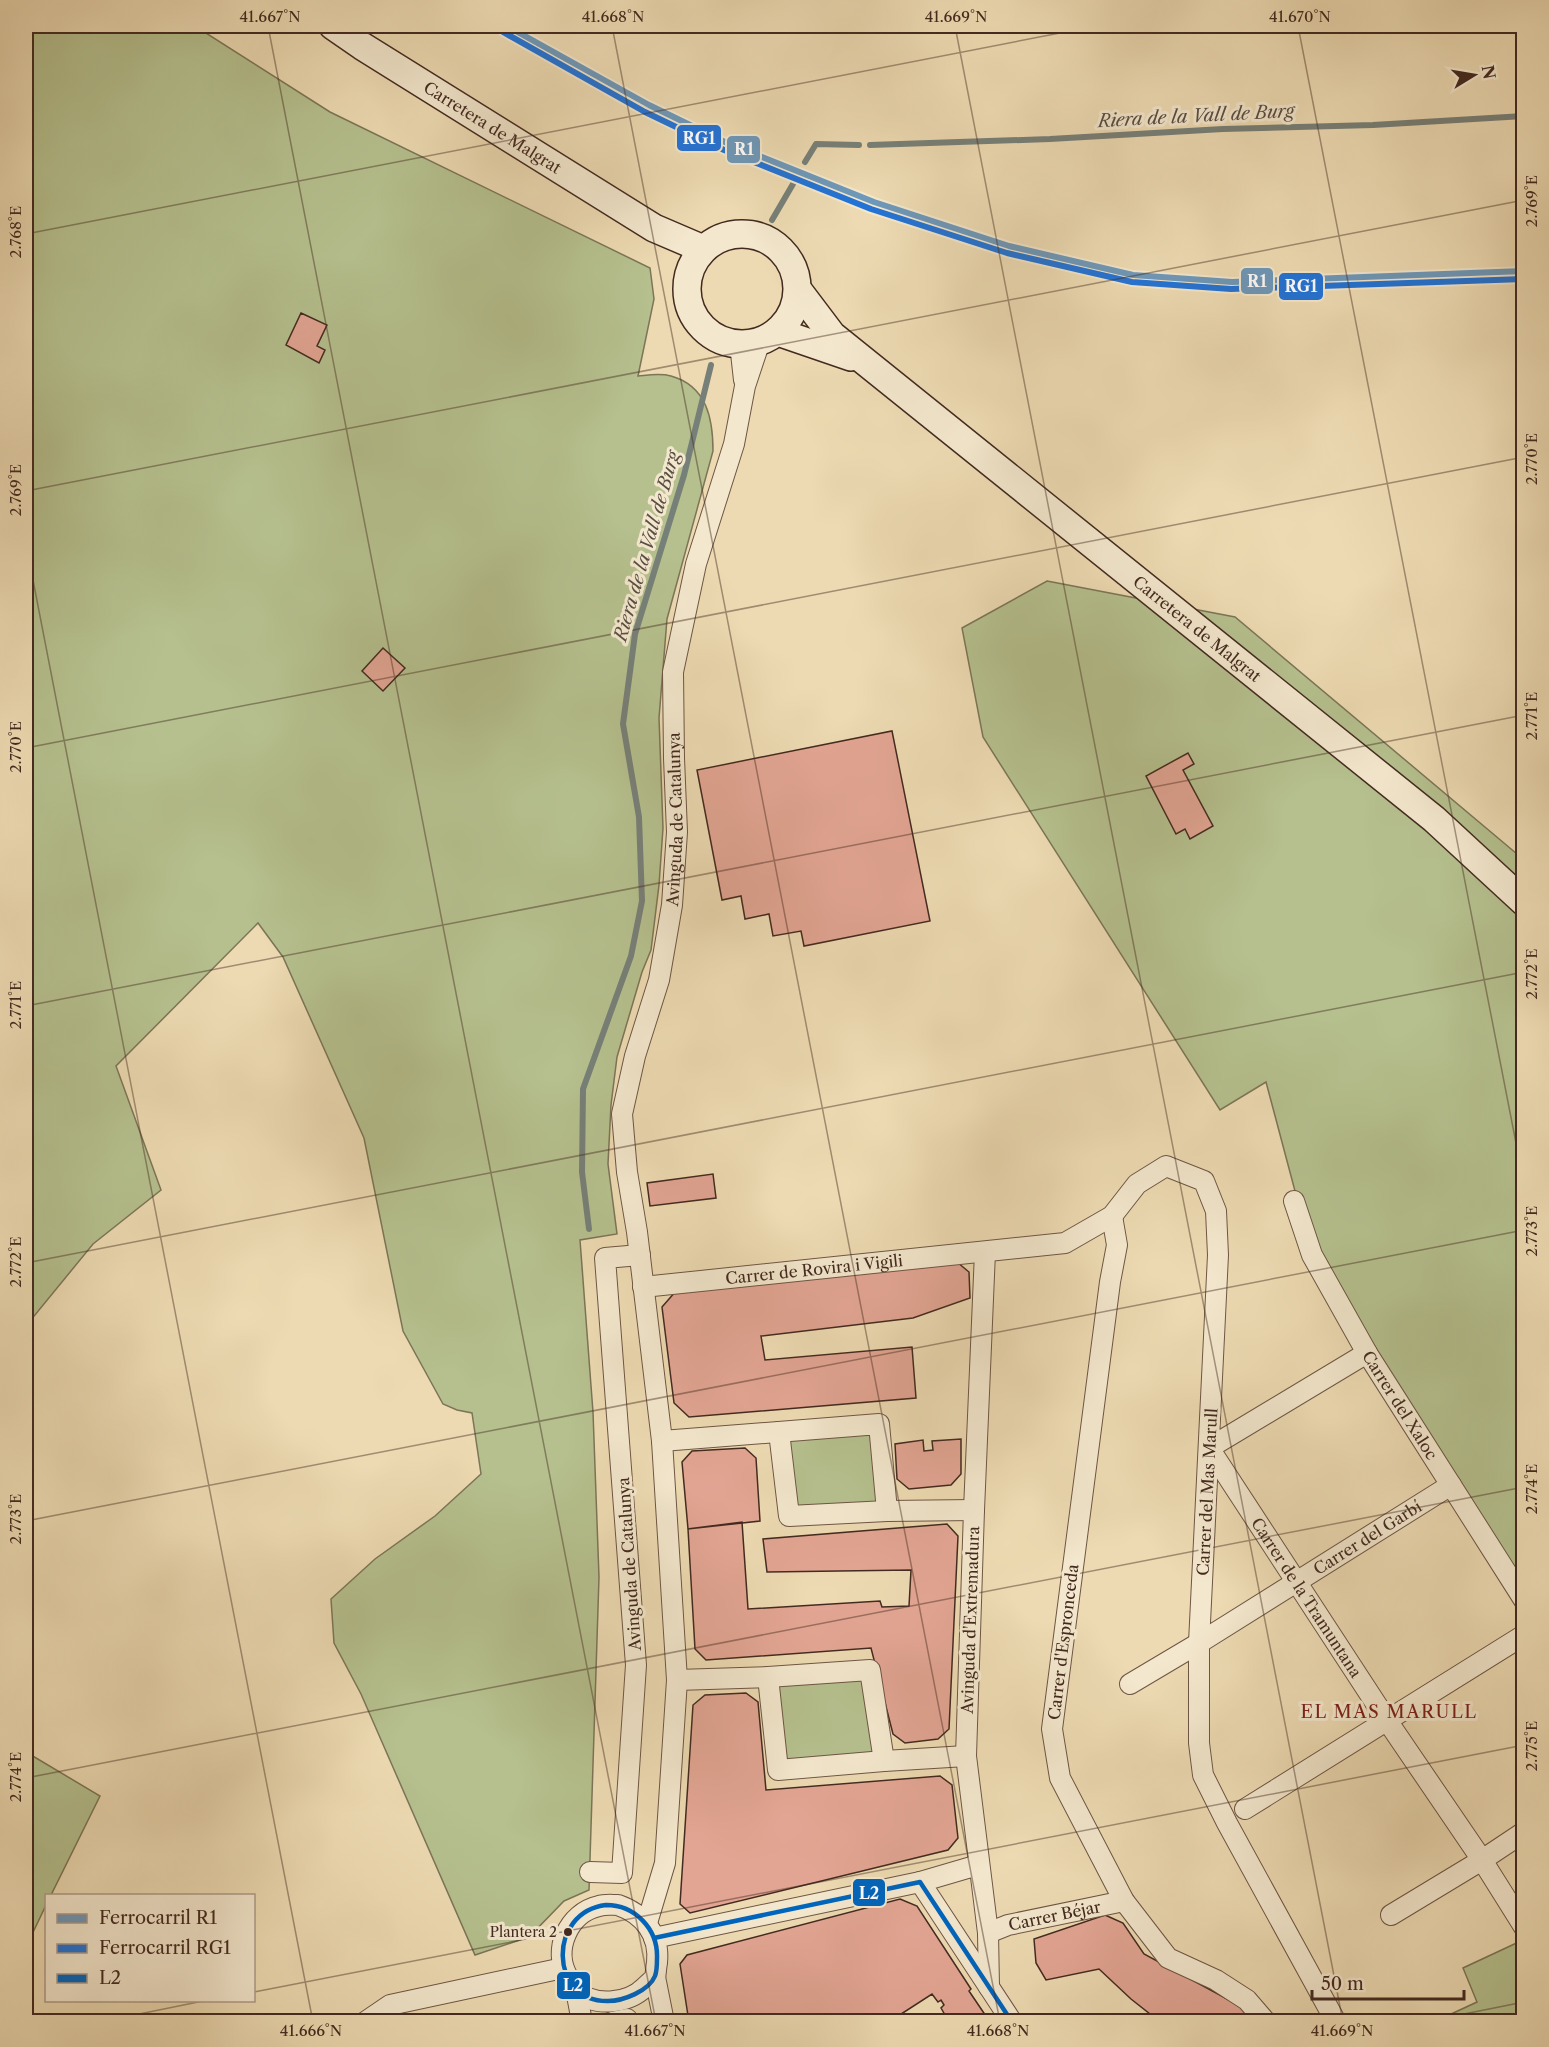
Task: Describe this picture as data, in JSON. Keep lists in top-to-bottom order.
{
  "streets": {
    "street": [
      "Carretera de Malgrat",
      "Avinguda de Catalunya",
      "Carrer de Rovira i Vigili",
      "Carrer del Xaloc",
      "Carrer del Mas Marull",
      "Carrer del Garbí",
      "Carrer de la Tramuntana",
      "Avinguda d'Extremadura",
      "Carrer d'Espronceda",
      "Carrer Béjar"
    ]
  },
  "crossings": [
    ["Carretera de Malgrat", "Avinguda de Catalunya"],
    ["Avinguda de Catalunya", "Carrer de Rovira i Vigili"],
    ["Carrer de Rovira i Vigili", "Carrer del Mas Marull"],
    ["Carrer de Rovira i Vigili", "Avinguda d'Extremadura"],
    ["Carrer del Xaloc", "Carrer del Garbí"],
    ["Carrer del Mas Marull", "Carrer del Garbí"],
    ["Carrer del Mas Marull", "Carrer de la Tramuntana"],
    ["Carrer del Mas Marull", "Avinguda d'Extremadura"],
    ["Carrer del Mas Marull", "Carrer d'Espronceda"],
    ["Carrer del Garbí", "Carrer de la Tramuntana"],
    ["Avinguda d'Extremadura", "Carrer Béjar"],
    ["Carrer d'Espronceda", "Carrer Béjar"]
  ],
  "districts": ["EL MAS MARULL"],
  "water": ["Riera de la Vall de Burg"],
  "places": ["Plantera 2"],
  "lines": ["rail line R1", "rail line RG1", "transit line L2"],
  "legend": ["Ferrocarril R1", "Ferrocarril RG1", "L2"],
  "scale_bar": "50 m",
  "north": "right",
  "coordinates": [
    "41.667°N",
    "41.668°N",
    "41.669°N",
    "41.670°N",
    "2.769°E",
    "2.768°E",
    "2.770°E",
    "2.771°E",
    "2.772°E",
    "2.773°E",
    "2.774°E",
    "2.775°E",
    "41.666°N"
  ]
}
